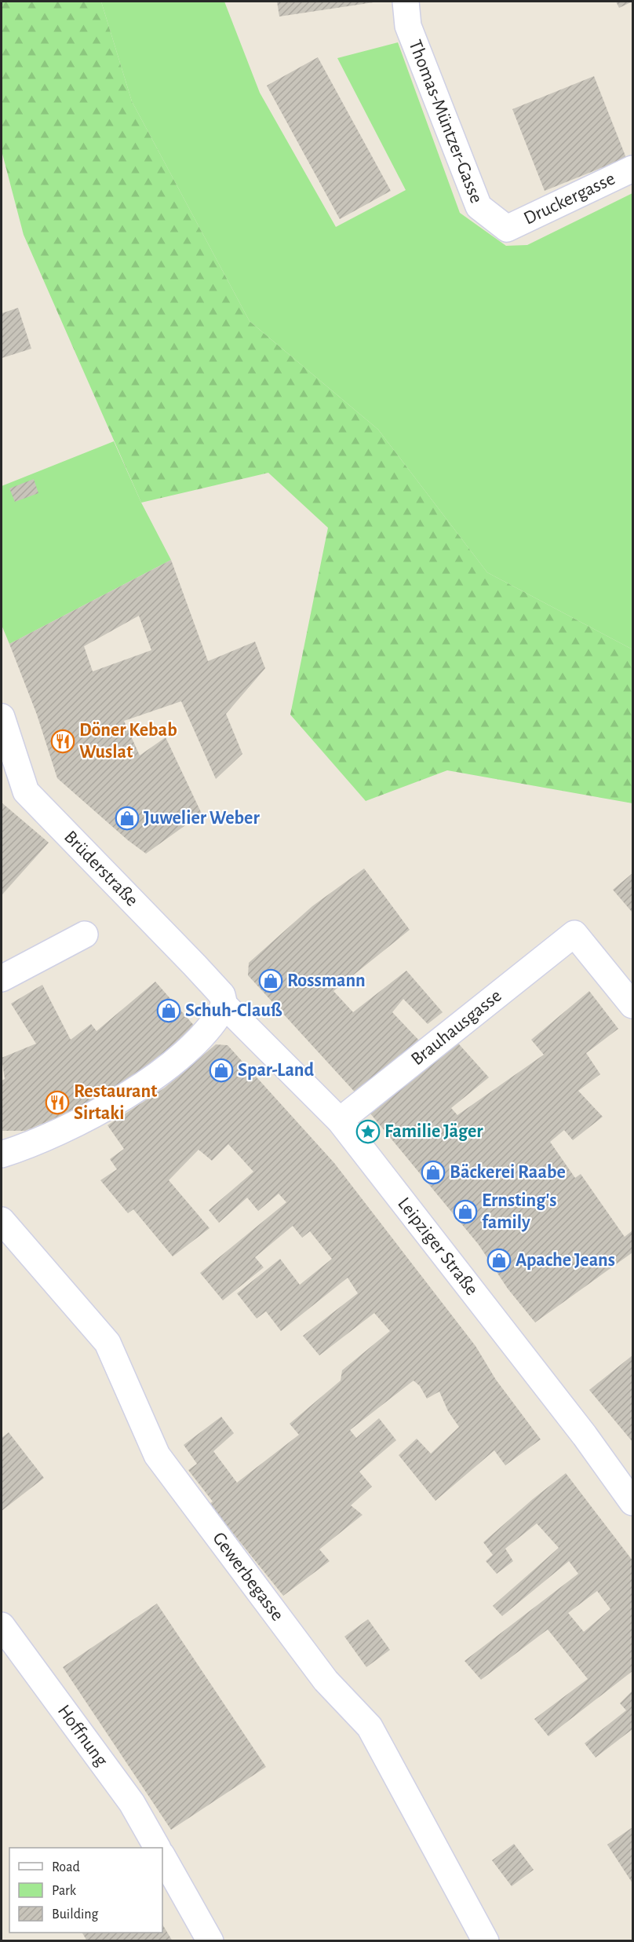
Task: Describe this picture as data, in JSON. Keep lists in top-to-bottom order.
{
  "streets": {
    "street": [
      "Thomas-Müntzer-Gasse",
      "Druckergasse",
      "Brüderstraße",
      "Brauhausgasse",
      "Leipziger Straße",
      "Gewerbegasse",
      "Hoffnung"
    ]
  },
  "crossings": [
    ["Thomas-Müntzer-Gasse", "Druckergasse"],
    ["Brüderstraße", "Leipziger Straße"],
    ["Brauhausgasse", "Leipziger Straße"]
  ],
  "places": {
    "restaurant": ["Döner Kebab Wuslat", "Restaurant Sirtaki"],
    "shop": [
      "Juwelier Weber",
      "Rossmann",
      "Schuh-Clauß",
      "Spar-Land",
      "Bäckerei Raabe",
      "Ernsting's family",
      "Apache Jeans"
    ],
    "place": ["Familie Jäger"]
  },
  "legend": ["Road", "Park", "Building"]
}
